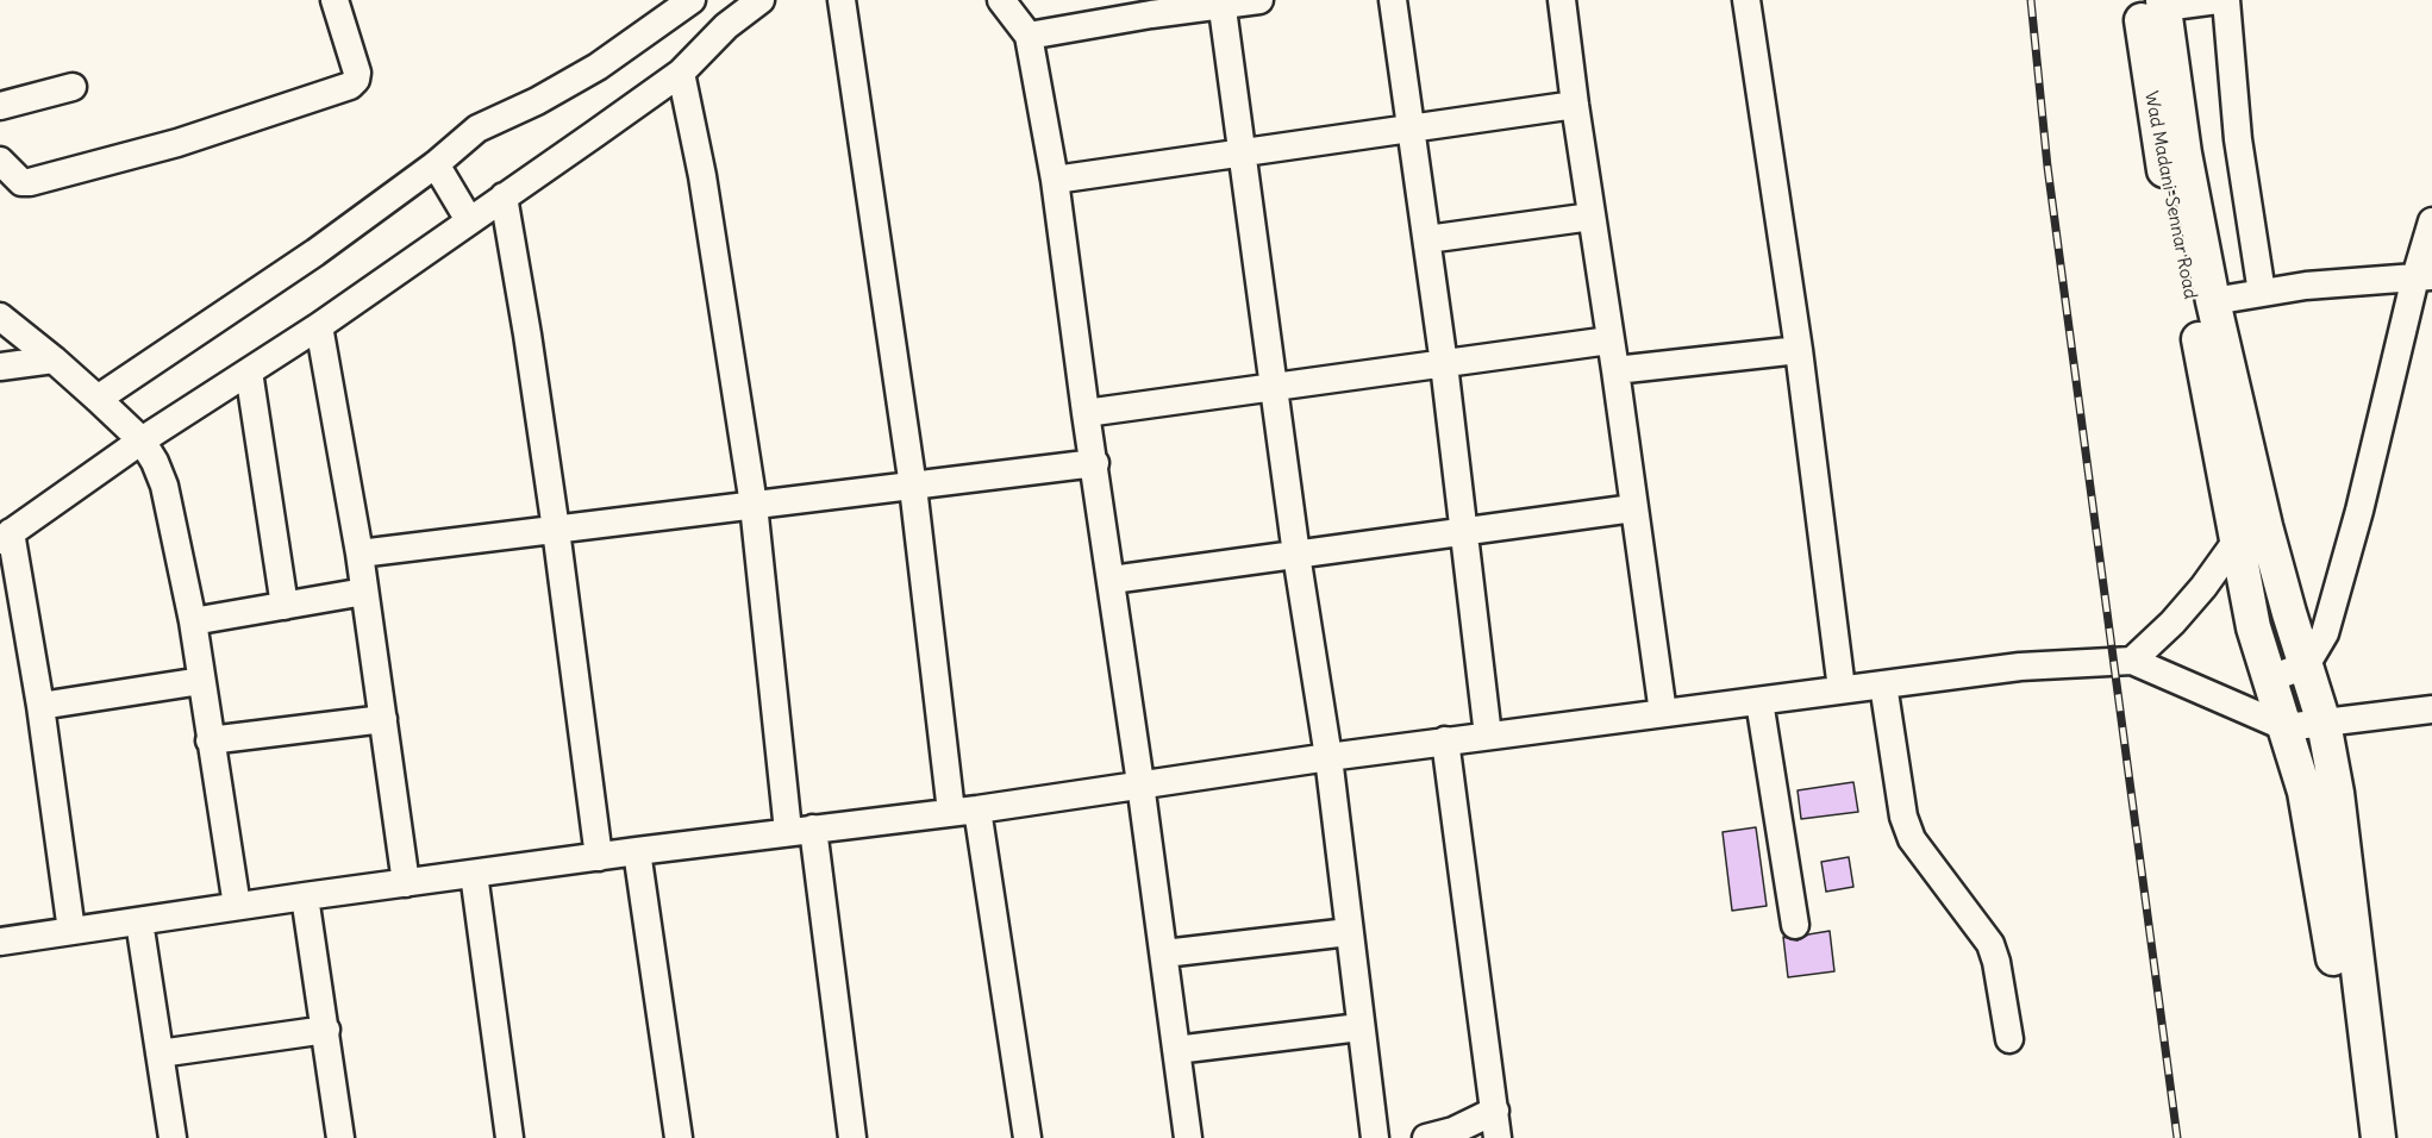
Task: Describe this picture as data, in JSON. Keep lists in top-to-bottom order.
{
  "streets": {
    "main road": ["Wad Madani-Sennar Road"]
  }
}
